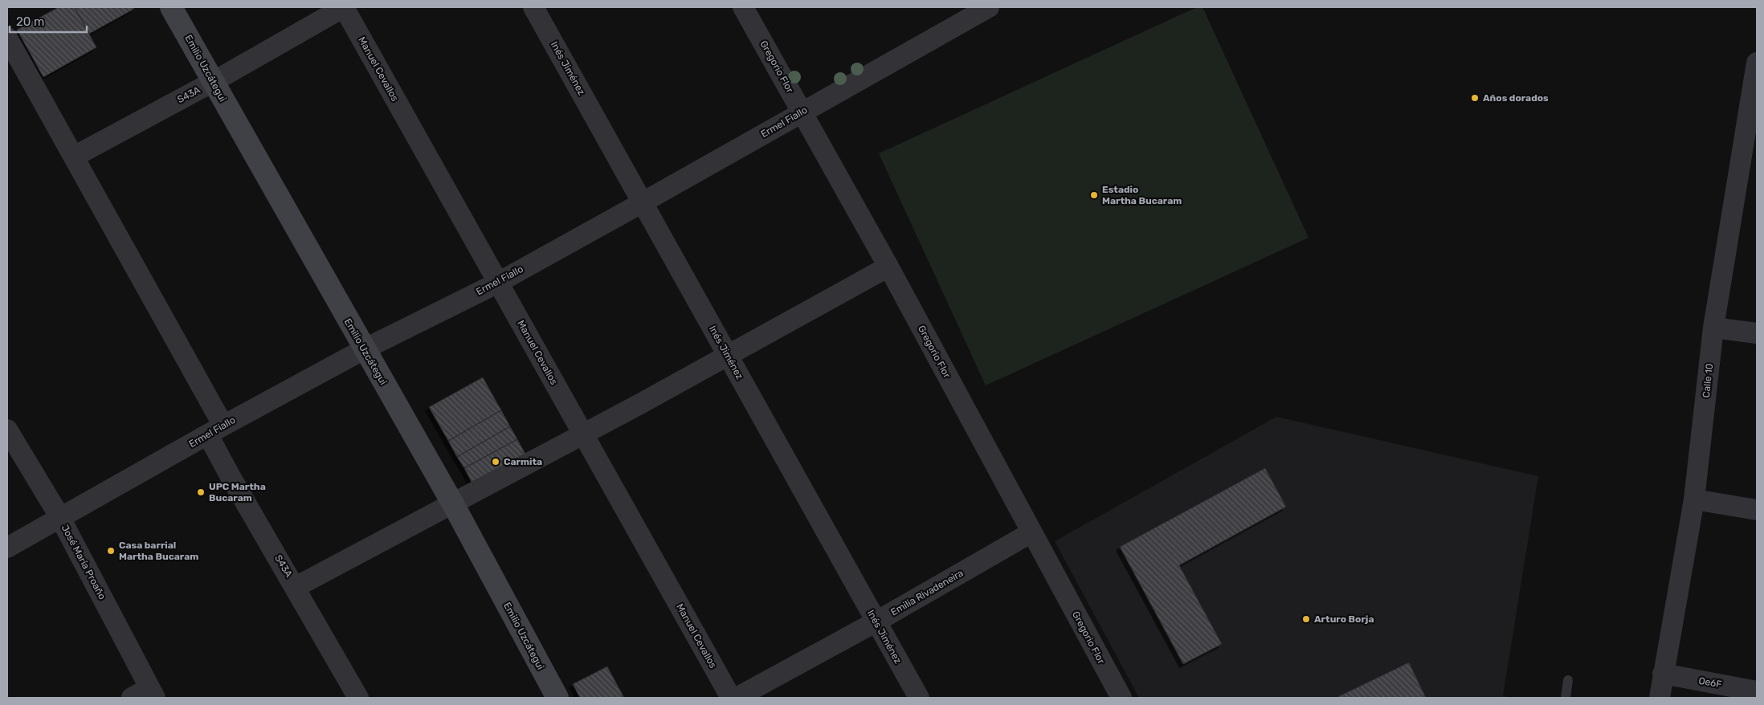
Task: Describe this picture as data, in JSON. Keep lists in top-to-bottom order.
{
  "streets": {
    "street": [
      "Gregorio Flor",
      "Emilio Uzcátegui",
      "Inés Jiménez",
      "Manuel Cevallos",
      "S43A",
      "Ermel Fiallo",
      "Calle 10",
      "José María Proaño",
      "Emilia Rivadeneira",
      "Oe6F"
    ]
  },
  "crossings": [
    ["Gregorio Flor", "Ermel Fiallo"],
    ["Gregorio Flor", "Emilia Rivadeneira"],
    ["Emilio Uzcátegui", "S43A"],
    ["Emilio Uzcátegui", "Ermel Fiallo"],
    ["Inés Jiménez", "Ermel Fiallo"],
    ["Inés Jiménez", "Emilia Rivadeneira"],
    ["Manuel Cevallos", "S43A"],
    ["Manuel Cevallos", "Ermel Fiallo"],
    ["S43A", "Ermel Fiallo"],
    ["Ermel Fiallo", "José María Proaño"],
    ["Calle 10", "Oe6F"]
  ],
  "places": [
    "Años dorados",
    "Estadio Martha Bucaram",
    "Carmita",
    "UPC Martha Bucaram",
    "Casa barrial Martha Bucaram",
    "Arturo Borja"
  ],
  "scale_bar": "20 m"
}
